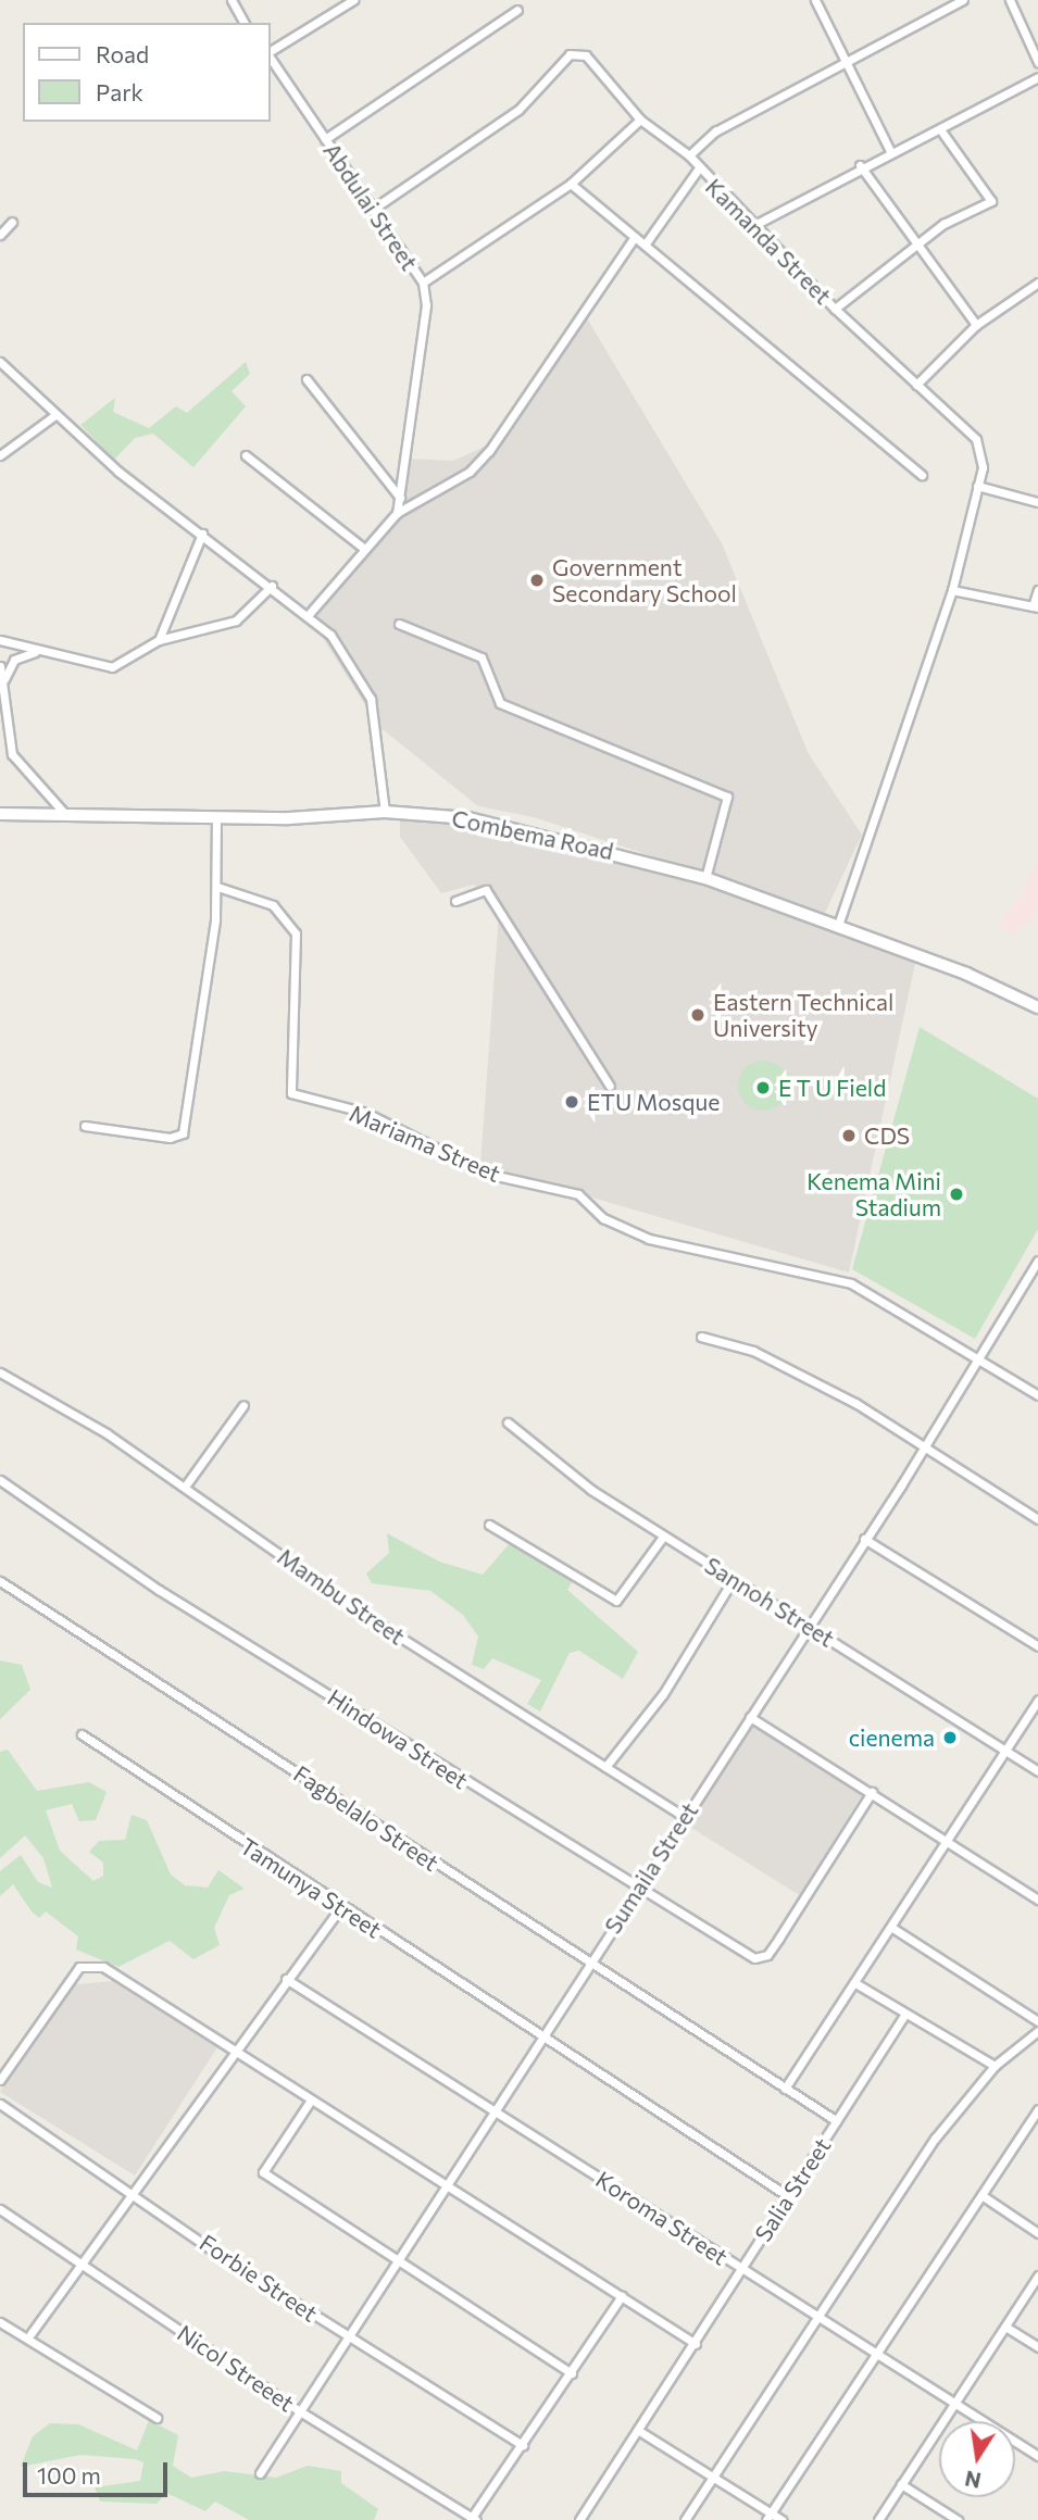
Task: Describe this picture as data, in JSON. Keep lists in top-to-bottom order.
{
  "streets": {
    "street": [
      "Abdulai Street",
      "Kamanda Street",
      "Combema Road",
      "Mariama Street",
      "Mambu Street",
      "Sannoh Street",
      "Hindowa Street",
      "Fagbelalo Street",
      "Sumaila Street",
      "Tamunya Street",
      "Salia Street",
      "Koroma Street",
      "Forbie Street",
      "Nicol Streeet"
    ]
  },
  "crossings": [
    ["Abdulai Street", "Kamanda Street"],
    ["Kamanda Street", "Combema Road"],
    ["Mariama Street", "Sumaila Street"],
    ["Mambu Street", "Sumaila Street"],
    ["Sannoh Street", "Sumaila Street"],
    ["Hindowa Street", "Sumaila Street"],
    ["Fagbelalo Street", "Sumaila Street"],
    ["Fagbelalo Street", "Salia Street"],
    ["Sumaila Street", "Tamunya Street"],
    ["Sumaila Street", "Koroma Street"],
    ["Sumaila Street", "Forbie Street"],
    ["Sumaila Street", "Nicol Streeet"],
    ["Tamunya Street", "Salia Street"],
    ["Salia Street", "Koroma Street"]
  ],
  "places": [
    "Government Secondary School",
    "Eastern Technical University",
    "E T U Field",
    "ETU Mosque",
    "CDS",
    "Kenema Mini Stadium",
    "cienema"
  ],
  "legend": ["Road", "Park"],
  "scale_bar": "100 m",
  "north": "bottom"
}
